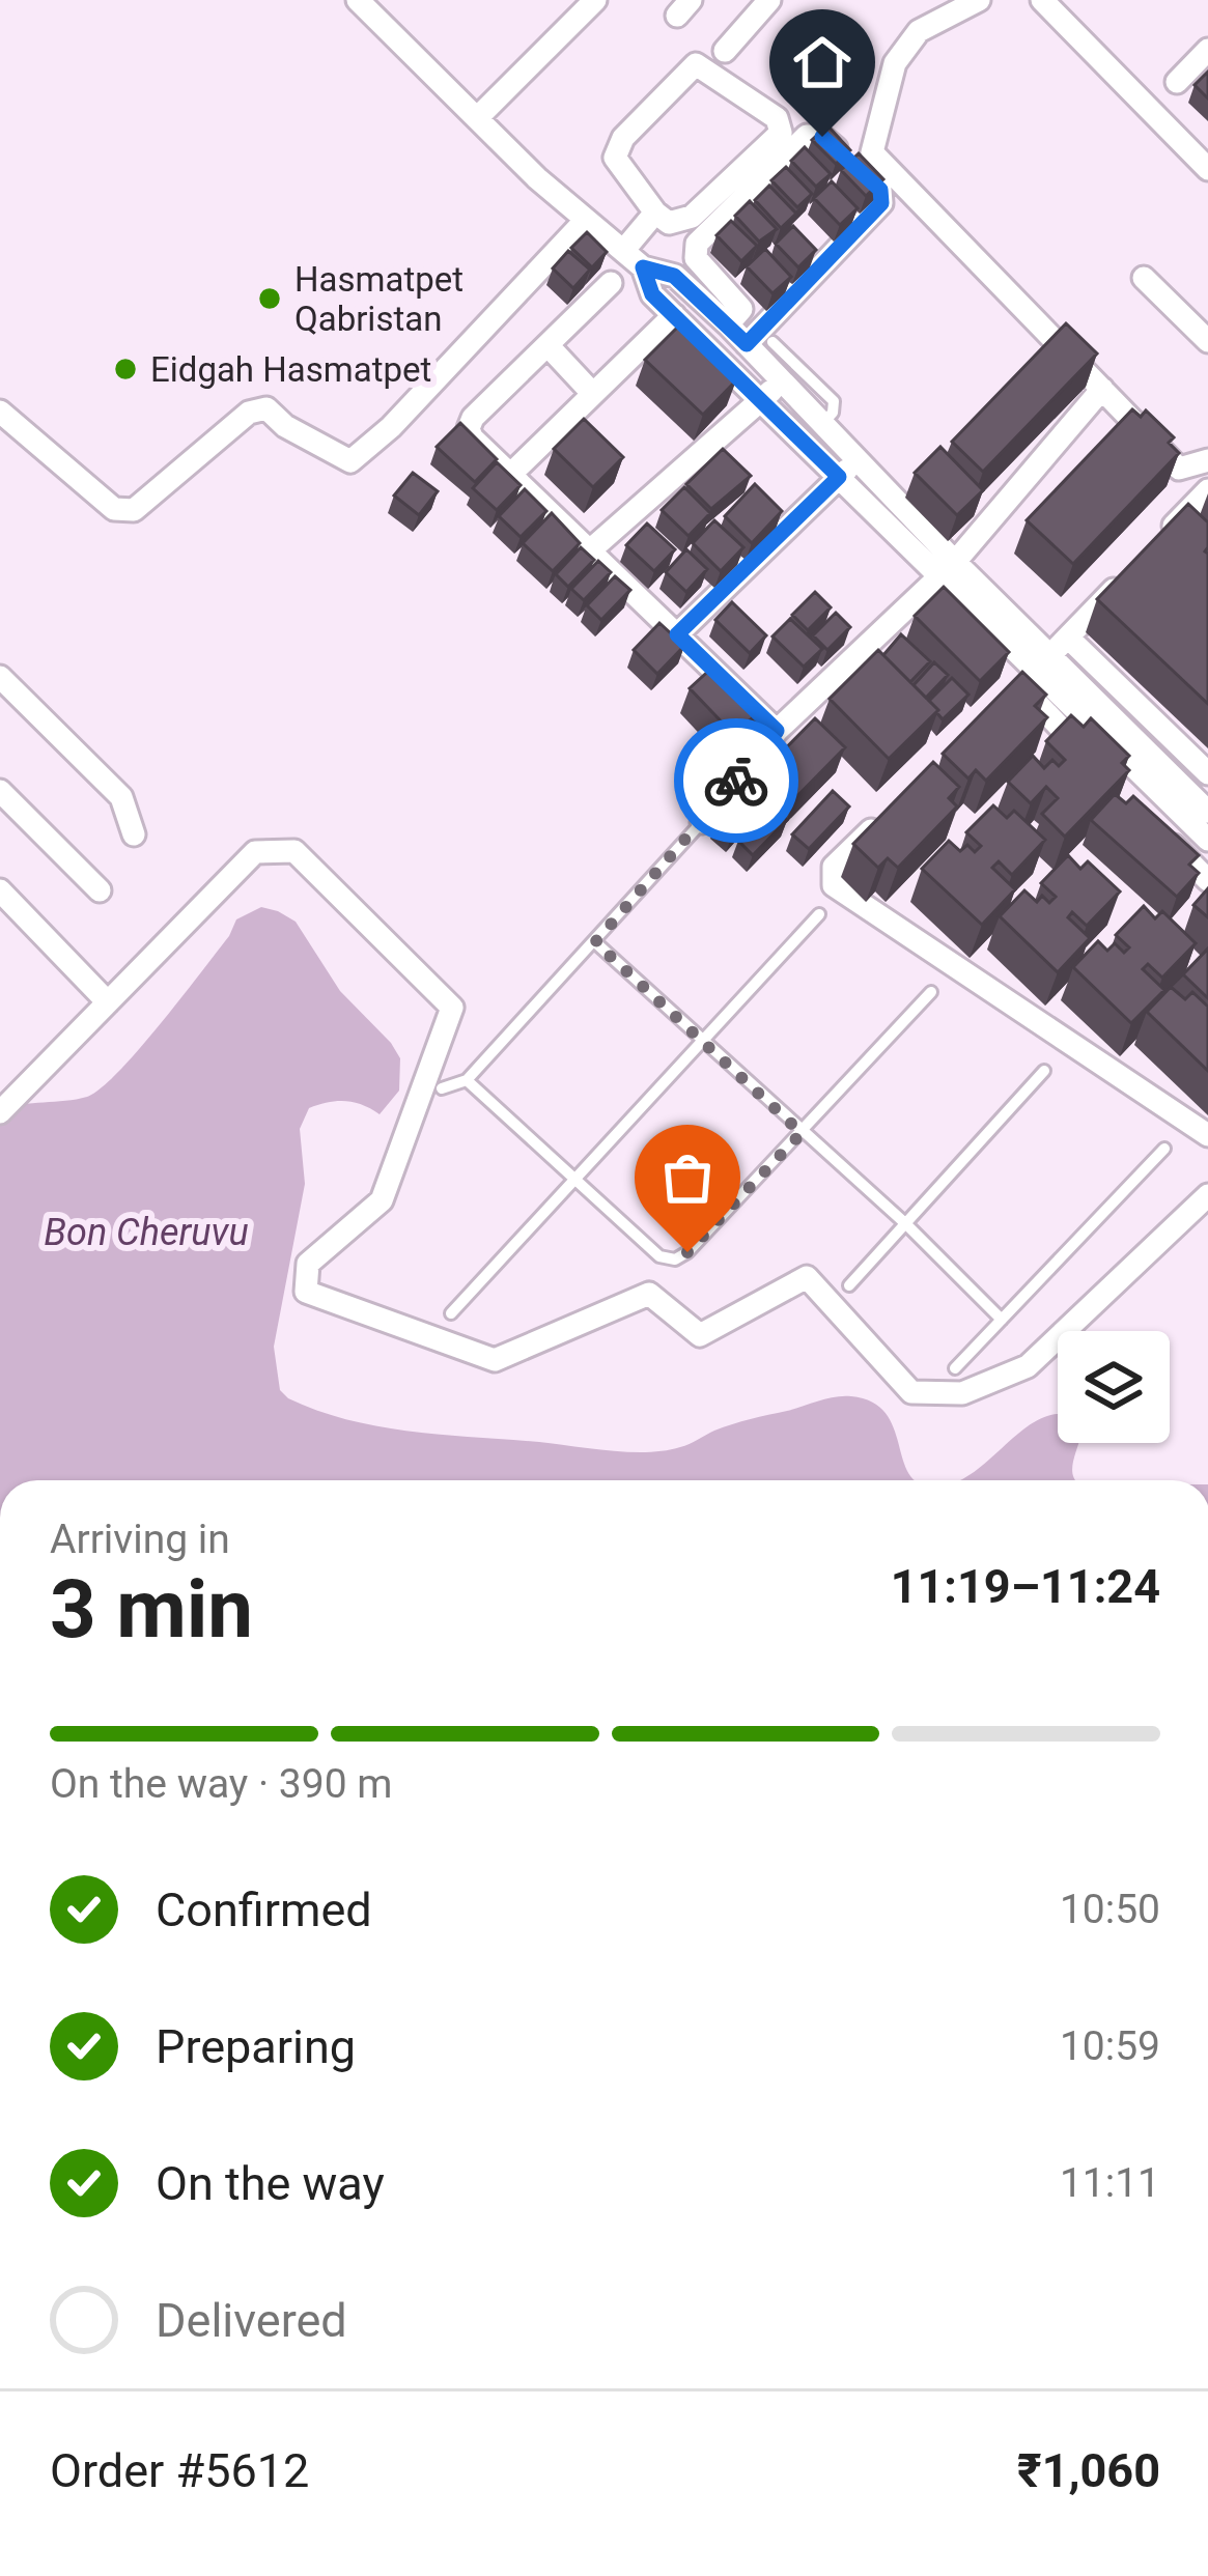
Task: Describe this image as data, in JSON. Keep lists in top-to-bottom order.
{
  "water": ["Bon Cheruvu"],
  "places": ["Hasmatpet Qabristan", "Eidgah Hasmatpet"],
  "page": {
    "heading": ["3 min", "Arriving in", "11:19–11:24"],
    "panel": ["Order #5612", "₹1,060"],
    "bar": "On the way · 390 m",
    "list": [
      ["Confirmed", "10:50"],
      ["Preparing", "10:59"],
      ["On the way", "11:11"],
      "Delivered"
    ]
  }
}
